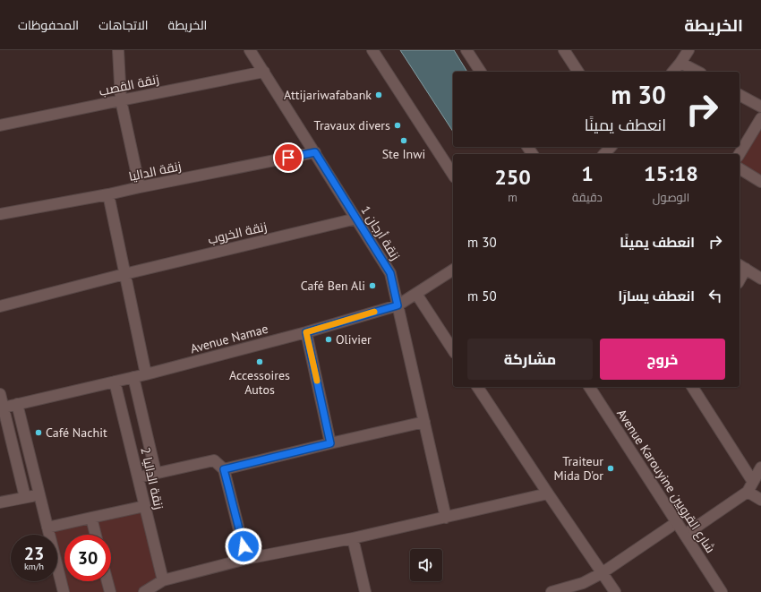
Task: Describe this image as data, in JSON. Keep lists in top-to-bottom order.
{
  "streets": {
    "street": [
      "زنقة القصب",
      "زنقة الداليا",
      "زنقة الخروب",
      "زنقة أرجان 1",
      "Avenue Namae",
      "زنقة الداليا 2",
      "Avenue Karouyine شارع القرويين"
    ]
  },
  "crossings": [
    ["زنقة القصب", "زنقة أرجان 1"],
    ["زنقة الداليا", "زنقة أرجان 1"],
    ["زنقة الخروب", "زنقة أرجان 1"],
    ["زنقة أرجان 1", "Avenue Namae"],
    ["Avenue Namae", "زنقة الداليا 2"]
  ],
  "places": [
    "Attijariwafabank",
    "Travaux divers",
    "Ste Inwi",
    "Café Ben Ali",
    "Olivier",
    "Accessoires Autos",
    "Café Nachit",
    "Traiteur Mida D'or"
  ],
  "page": {
    "header": "الخريطة",
    "nav": ["الخريطة", "الاتجاهات", "المحفوظات"],
    "turn": ["30 m", "انعطف يمينًا"],
    "eta": [
      "15:18",
      "الوصول",
      "1",
      "دقيقة",
      "250",
      "m"
    ],
    "list": [
      {
        "name": "انعطف يمينًا",
        "value": "30 m"
      },
      {
        "name": "انعطف يسارًا",
        "value": "50 m"
      }
    ],
    "buttons": ["خروج", "مشاركة"],
    "speed": "23 km/h",
    "limit": "30"
  }
}
